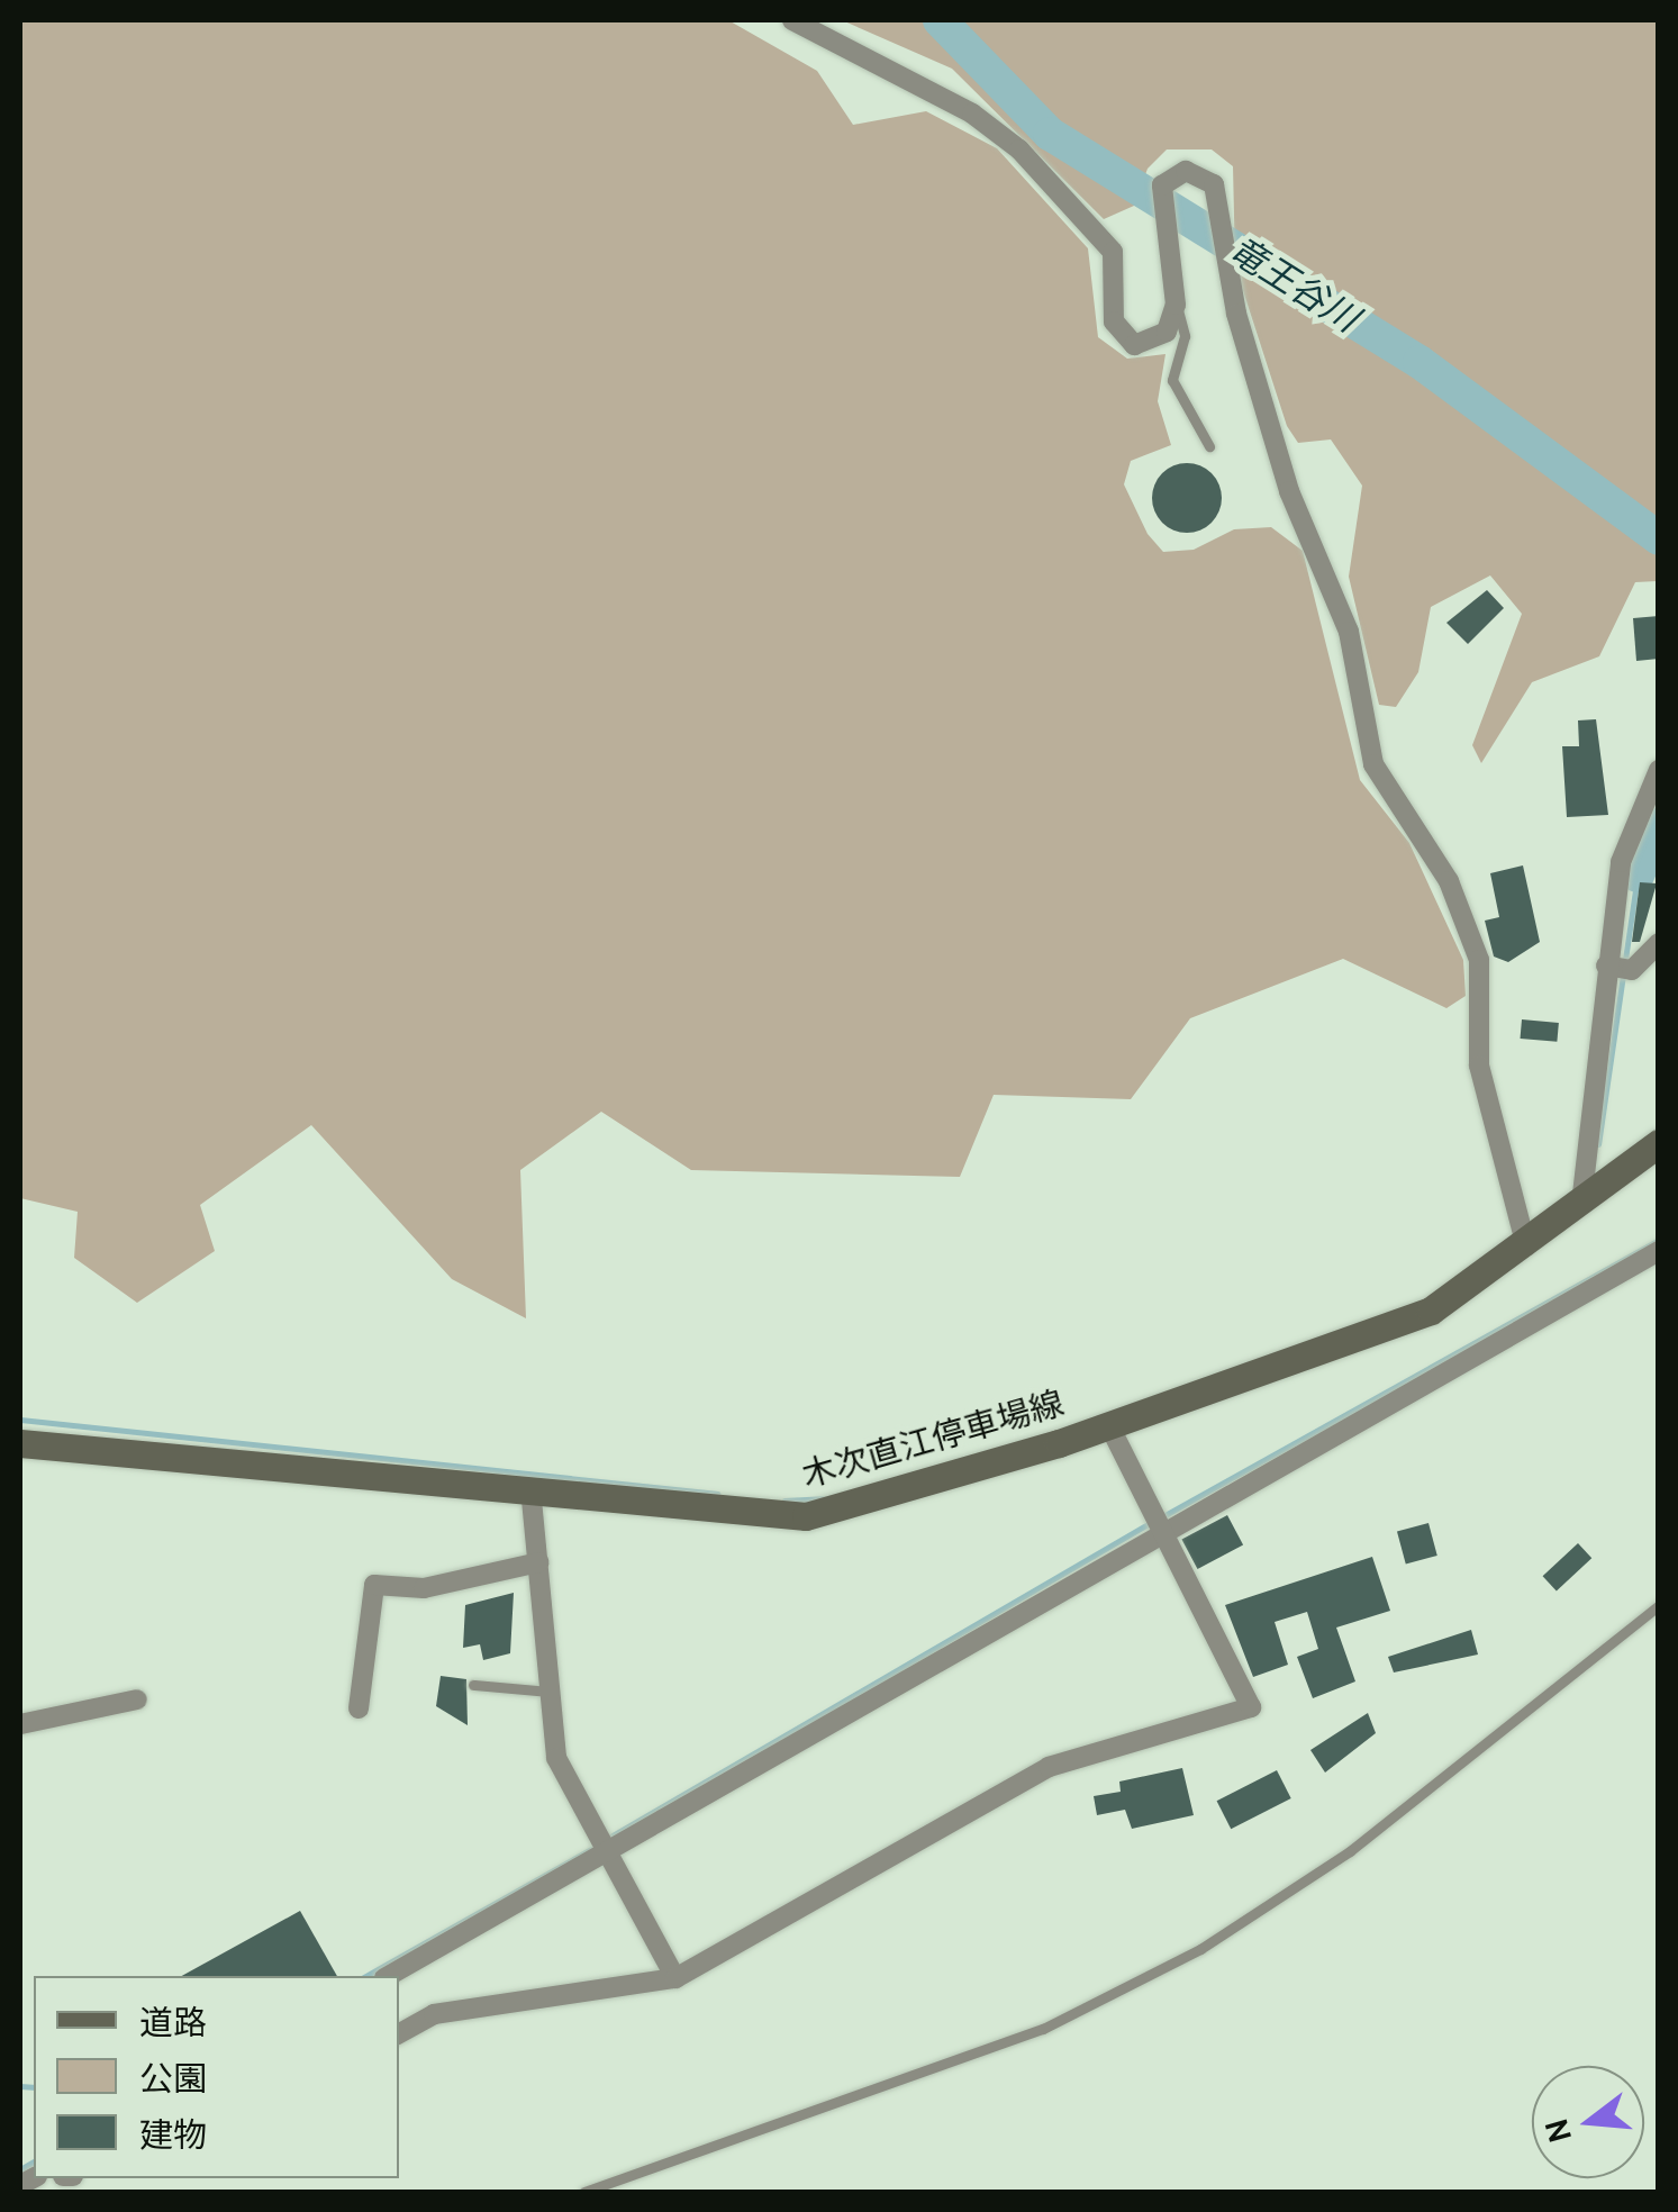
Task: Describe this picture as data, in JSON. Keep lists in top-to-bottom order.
{
  "streets": {
    "main road": ["木次直江停車場線"]
  },
  "water": ["竜王谷川"],
  "legend": ["道路", "公園", "建物"],
  "north": "left"
}
